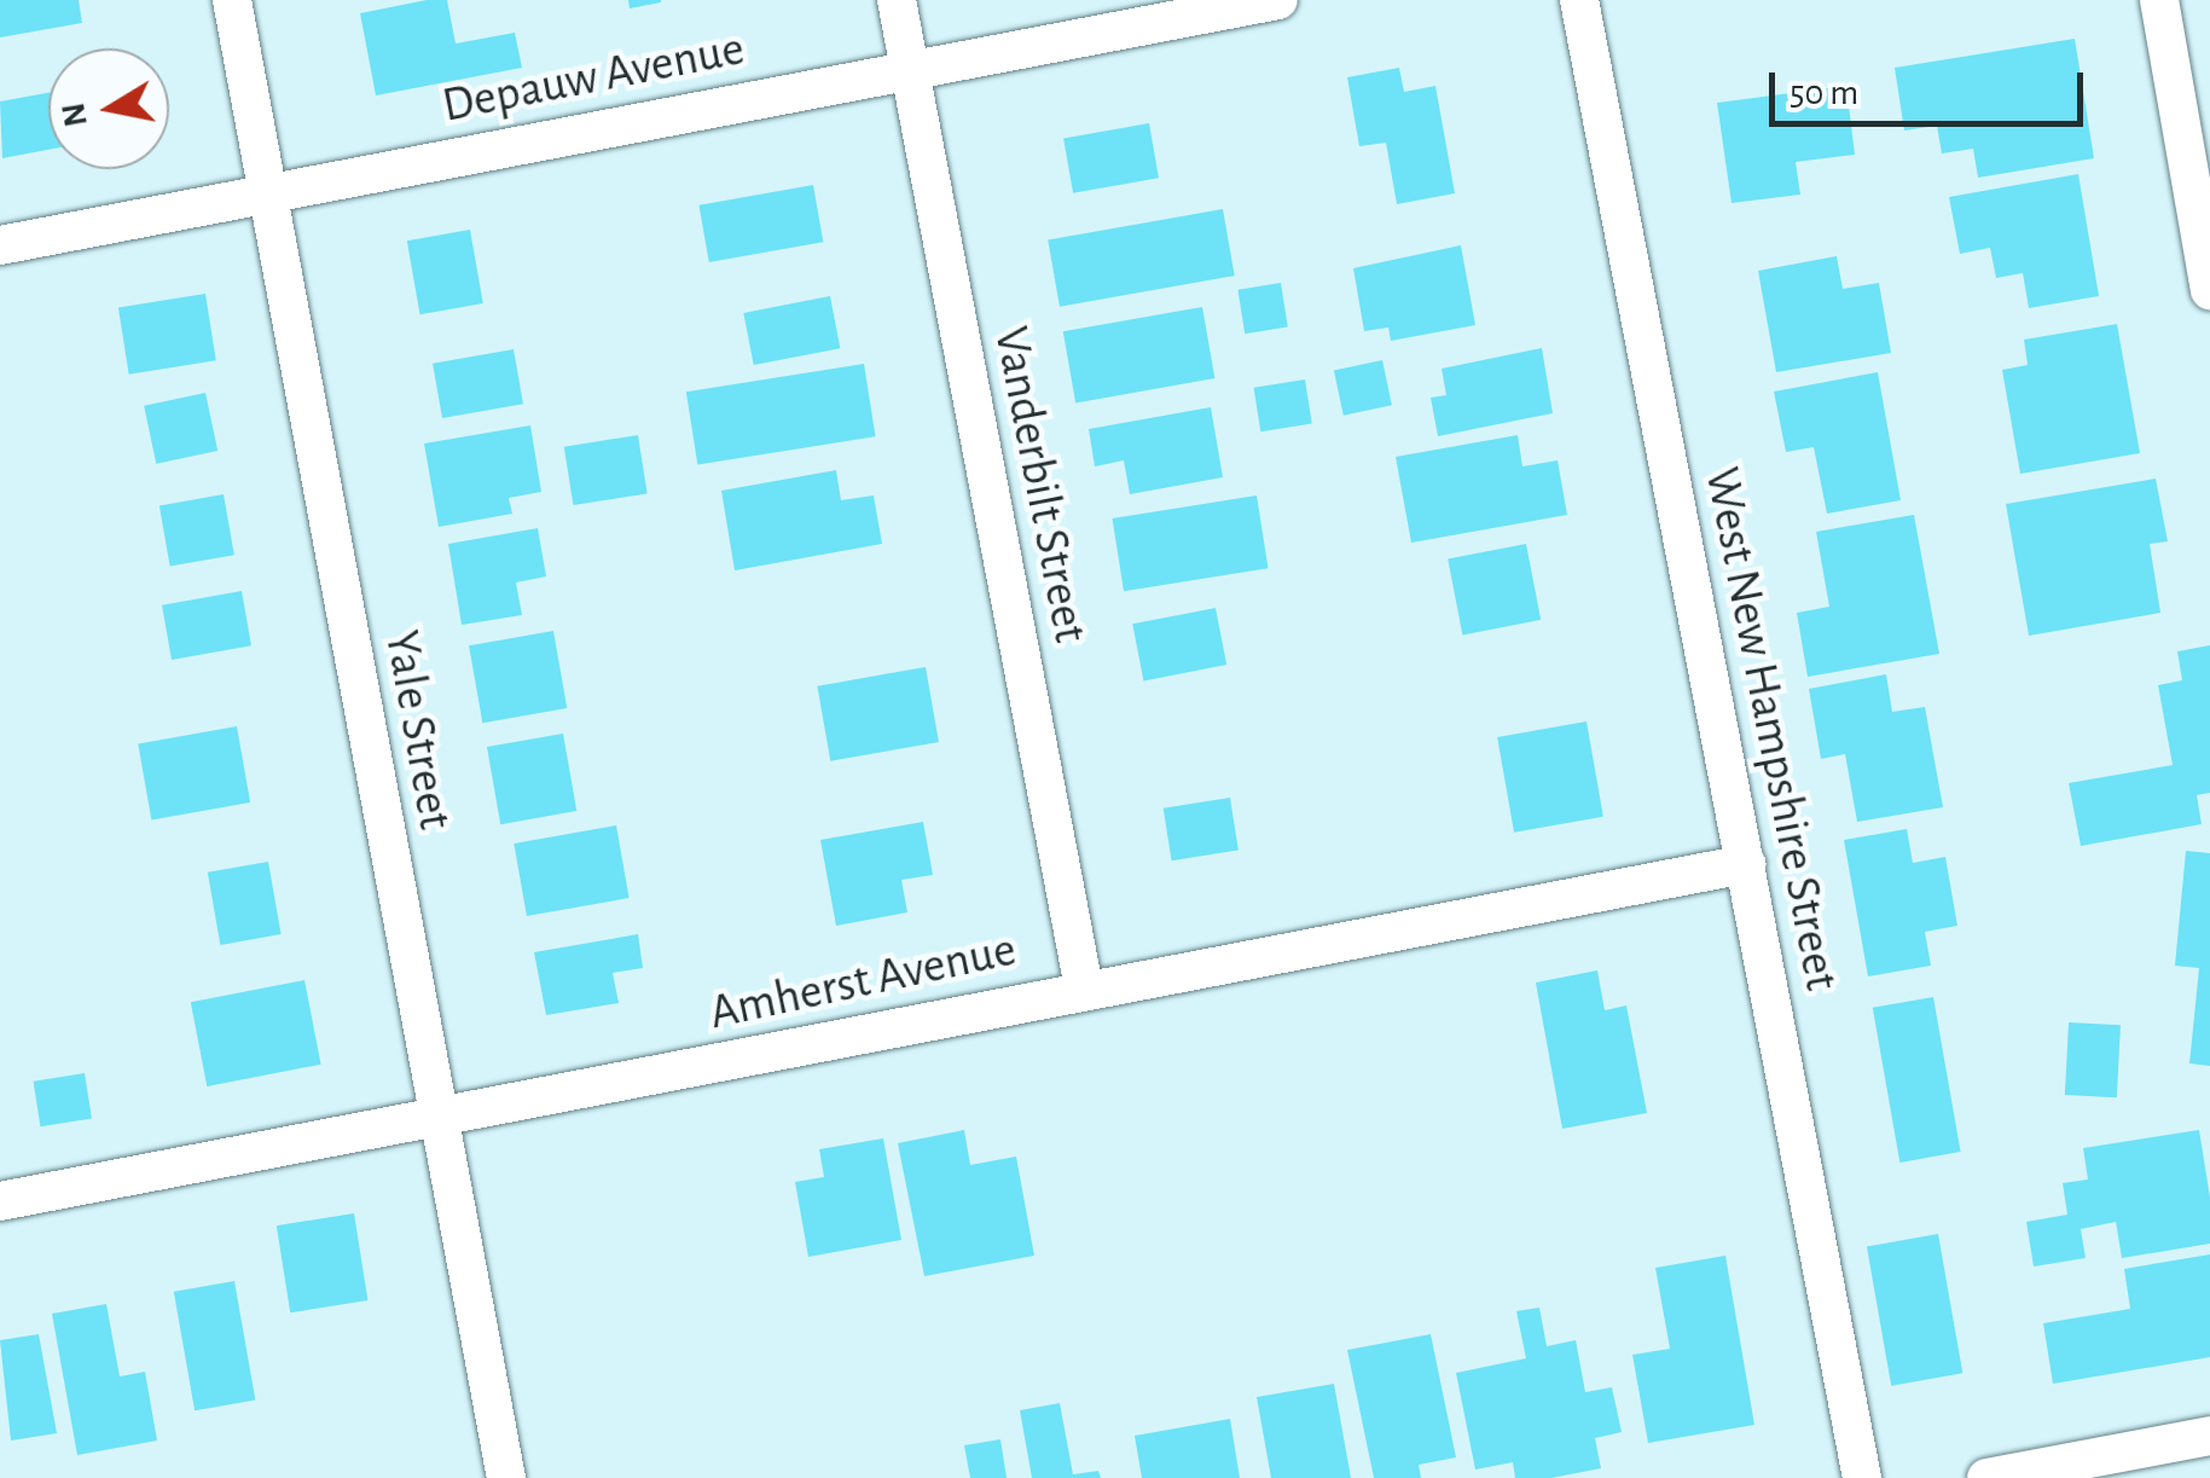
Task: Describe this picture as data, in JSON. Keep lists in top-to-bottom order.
{
  "streets": {
    "street": [
      "Depauw Avenue",
      "Vanderbilt Street",
      "West New Hampshire Street",
      "Yale Street",
      "Amherst Avenue"
    ]
  },
  "crossings": [
    ["Depauw Avenue", "Vanderbilt Street"],
    ["Depauw Avenue", "Yale Street"],
    ["Vanderbilt Street", "Amherst Avenue"],
    ["West New Hampshire Street", "Amherst Avenue"],
    ["Yale Street", "Amherst Avenue"]
  ],
  "scale_bar": "50 m",
  "north": "left"
}
